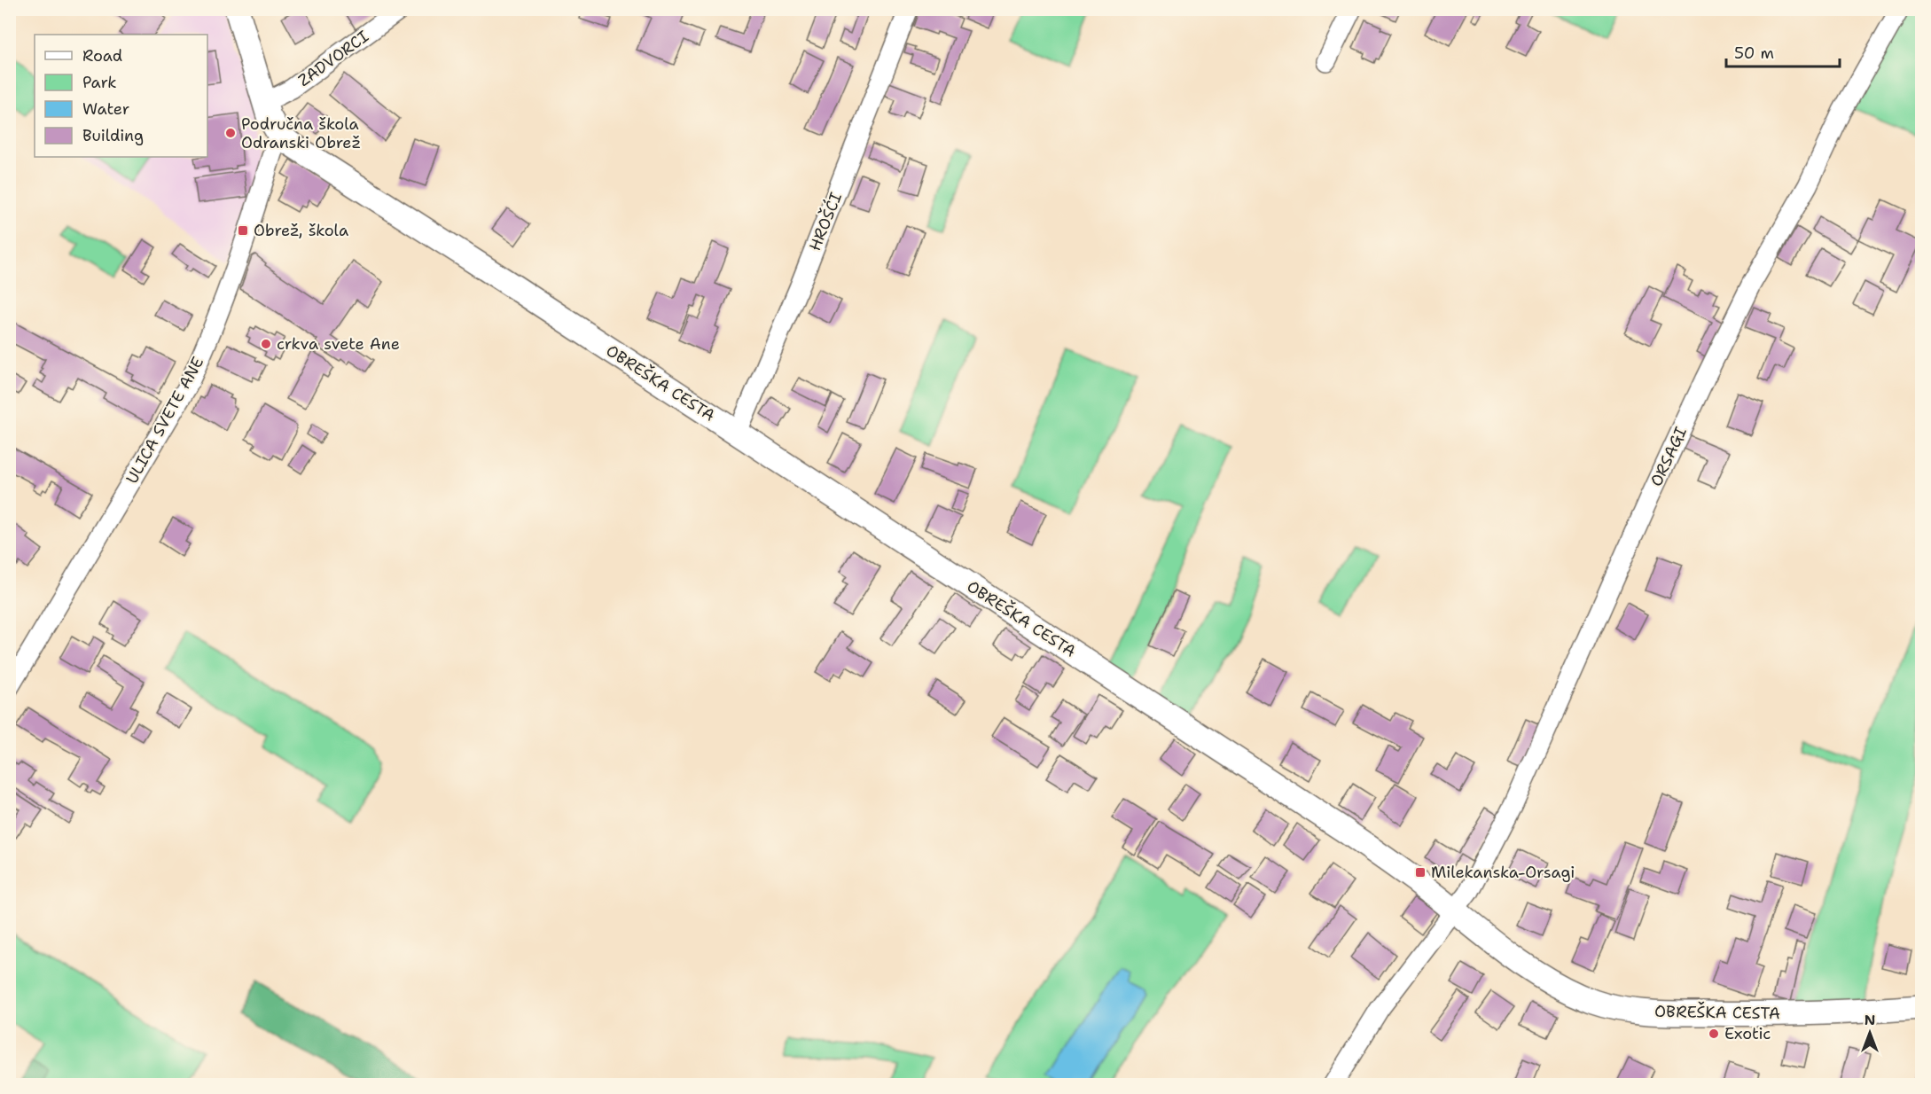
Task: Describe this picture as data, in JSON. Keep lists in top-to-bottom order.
{
  "streets": {
    "main road": ["OBREŠKA CESTA"],
    "street": [
      "ZADVORCI",
      "HROŠĆI",
      "ULICA SVETE ANE",
      "ORSAGI"
    ]
  },
  "crossings": [
    ["ZADVORCI", "OBREŠKA CESTA"],
    ["HROŠĆI", "OBREŠKA CESTA"],
    ["OBREŠKA CESTA", "ULICA SVETE ANE"],
    ["OBREŠKA CESTA", "ORSAGI"]
  ],
  "places": {
    "other": ["Područna škola Odranski Obrež", "crkva svete Ane", "Exotic"],
    "transit": ["Obrež, škola", "Milekanska-Orsagi"]
  },
  "legend": [
    "Road",
    "Park",
    "Water",
    "Building"
  ],
  "scale_bar": "50 m",
  "north": "top"
}
